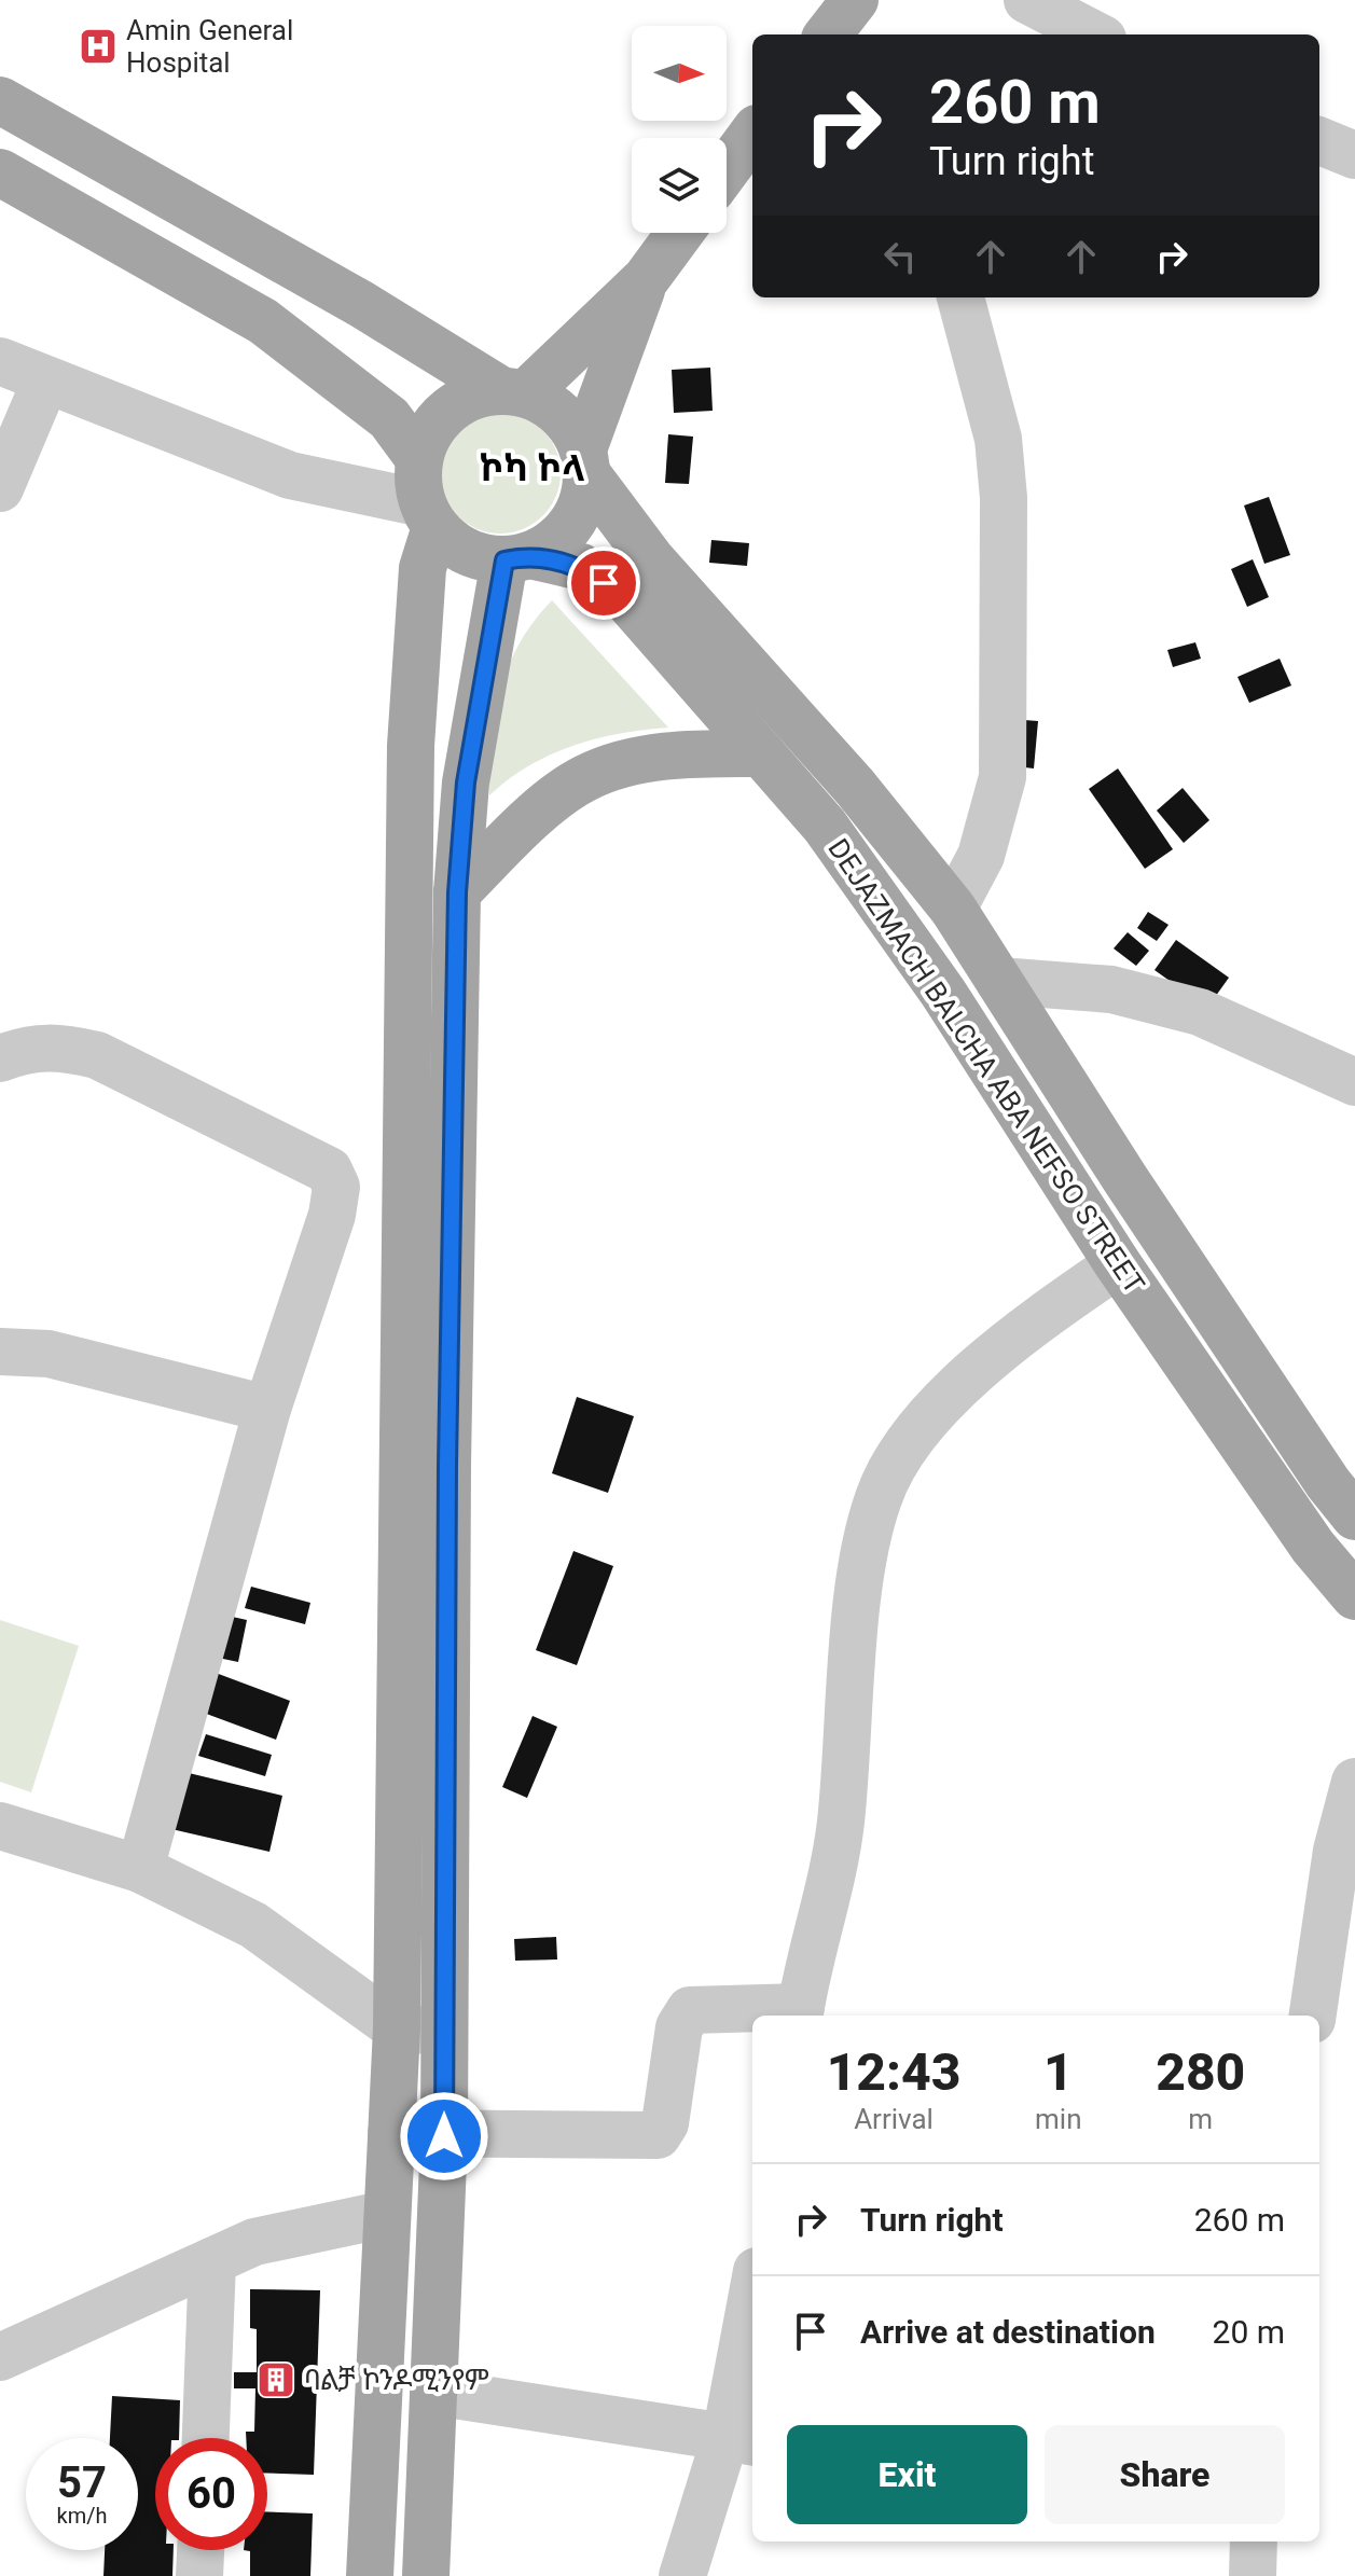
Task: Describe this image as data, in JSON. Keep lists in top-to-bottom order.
{
  "streets": {
    "main road": ["DEJAZMACH BALCHA ABA NEFSO STREET"]
  },
  "districts": ["ኮካ ኮላ"],
  "places": {
    "hospital": ["Amin General Hospital"],
    "building": ["ባልቻ ኮንዶሚንየም"]
  },
  "north": "right",
  "page": {
    "turn": ["260 m", "Turn right"],
    "eta": [
      "12:43",
      "Arrival",
      "1",
      "min",
      "280",
      "m"
    ],
    "list": [
      {
        "name": "Turn right",
        "value": "260 m"
      },
      {
        "name": "Arrive at destination",
        "value": "20 m"
      }
    ],
    "buttons": ["Exit", "Share"],
    "speed": "57 km/h",
    "limit": "60"
  }
}
